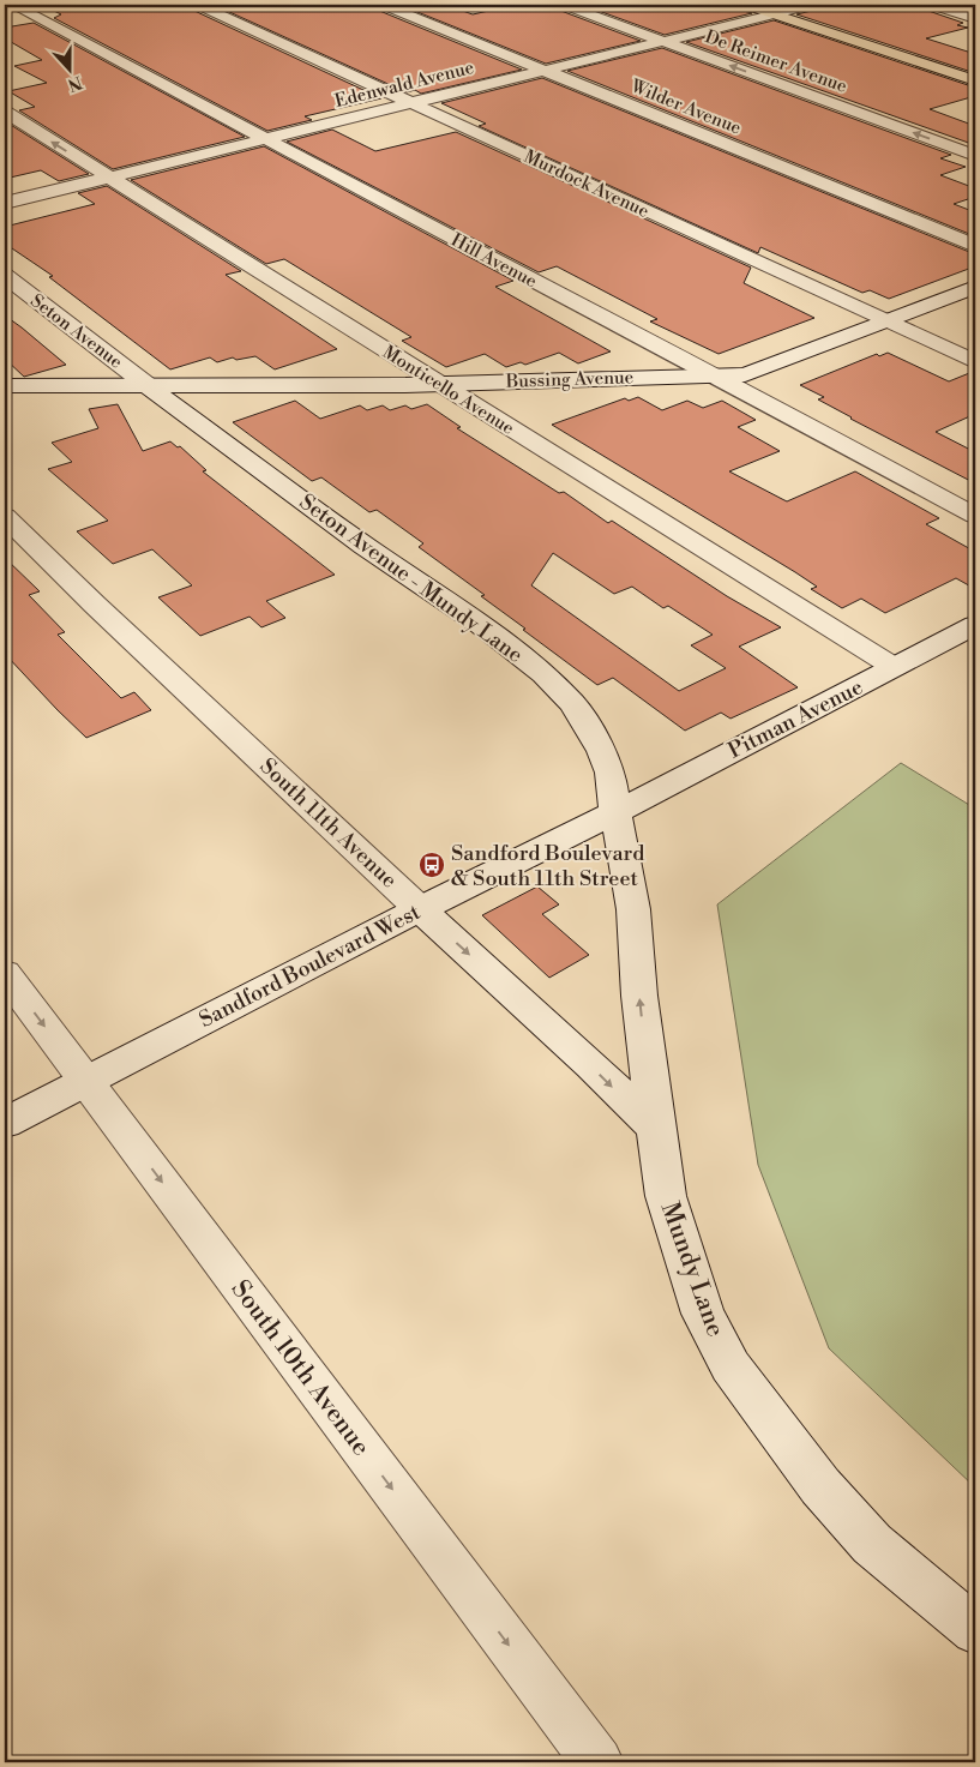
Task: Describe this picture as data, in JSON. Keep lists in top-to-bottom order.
{
  "streets": {
    "street": [
      "De Reimer Avenue",
      "Edenwald Avenue",
      "Wilder Avenue",
      "Murdock Avenue",
      "Hill Avenue",
      "Seton Avenue",
      "Bussing Avenue",
      "Monticello Avenue",
      "Seton Avenue - Mundy Lane",
      "Pitman Avenue",
      "South 11th Avenue",
      "Sandford Boulevard West",
      "Mundy Lane",
      "South 10th Avenue"
    ]
  },
  "crossings": [
    ["De Reimer Avenue", "Edenwald Avenue"],
    ["Edenwald Avenue", "Wilder Avenue"],
    ["Edenwald Avenue", "Murdock Avenue"],
    ["Edenwald Avenue", "Hill Avenue"],
    ["Edenwald Avenue", "Monticello Avenue"],
    ["Murdock Avenue", "Bussing Avenue"],
    ["Hill Avenue", "Bussing Avenue"],
    ["Seton Avenue", "Bussing Avenue"],
    ["Seton Avenue", "Seton Avenue - Mundy Lane"],
    ["Bussing Avenue", "Monticello Avenue"],
    ["Bussing Avenue", "Seton Avenue - Mundy Lane"],
    ["Monticello Avenue", "Pitman Avenue"],
    ["Seton Avenue - Mundy Lane", "Pitman Avenue"],
    ["Seton Avenue - Mundy Lane", "Sandford Boulevard West"],
    ["Seton Avenue - Mundy Lane", "Mundy Lane"],
    ["Pitman Avenue", "Sandford Boulevard West"],
    ["Pitman Avenue", "Mundy Lane"],
    ["South 11th Avenue", "Sandford Boulevard West"],
    ["South 11th Avenue", "Mundy Lane"],
    ["Sandford Boulevard West", "Mundy Lane"],
    ["Sandford Boulevard West", "South 10th Avenue"]
  ],
  "one_way": ["De Reimer Avenue", "South 11th Avenue", "South 10th Avenue"],
  "places": {
    "bus stop": ["Sandford Boulevard & South 11th Street"]
  },
  "north": "bottom"
}
